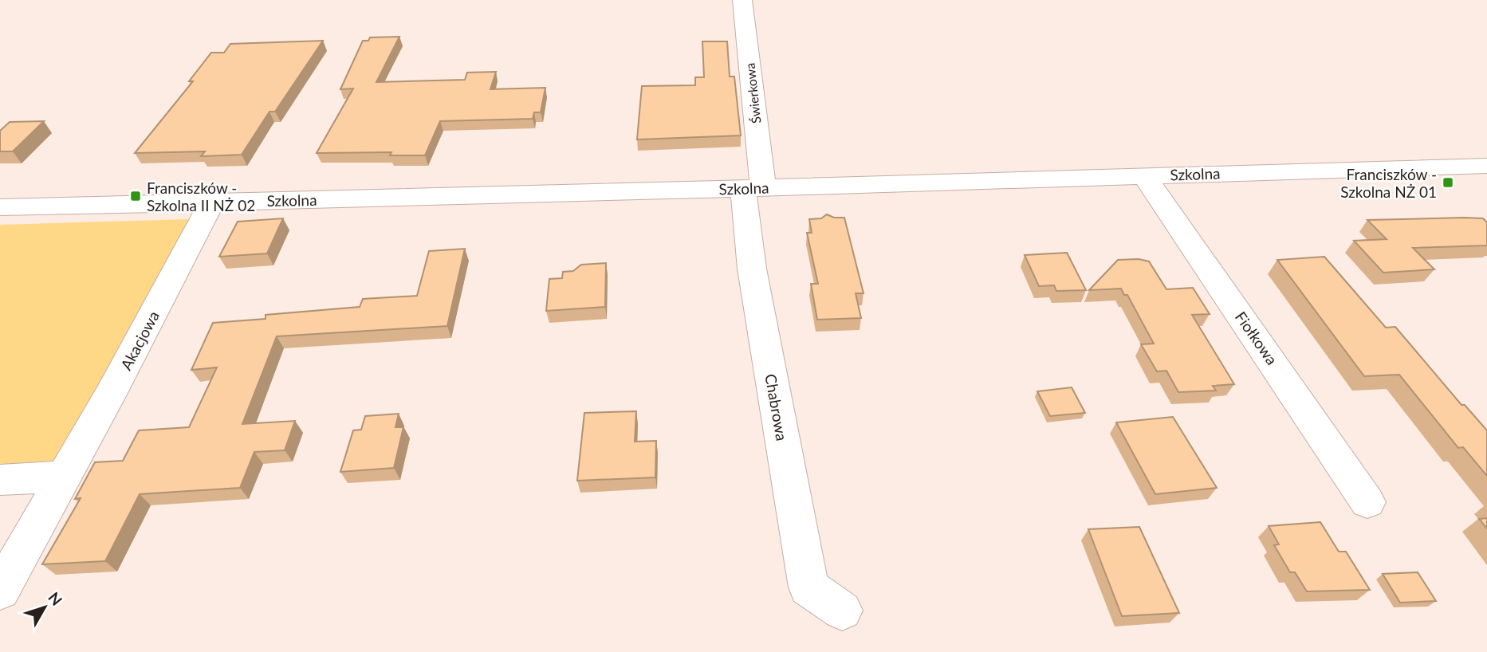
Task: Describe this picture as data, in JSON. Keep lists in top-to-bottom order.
{
  "streets": {
    "street": [
      "Świerkowa",
      "Szkolna",
      "Fiołkowa",
      "Akacjowa",
      "Chabrowa"
    ]
  },
  "crossings": [
    ["Świerkowa", "Szkolna"],
    ["Świerkowa", "Chabrowa"],
    ["Szkolna", "Fiołkowa"],
    ["Szkolna", "Akacjowa"],
    ["Szkolna", "Chabrowa"]
  ],
  "places": {
    "transit": ["Franciszków - Szkolna NŻ 01", "Franciszków - Szkolna II NŻ 02"]
  },
  "north": "top right"
}
